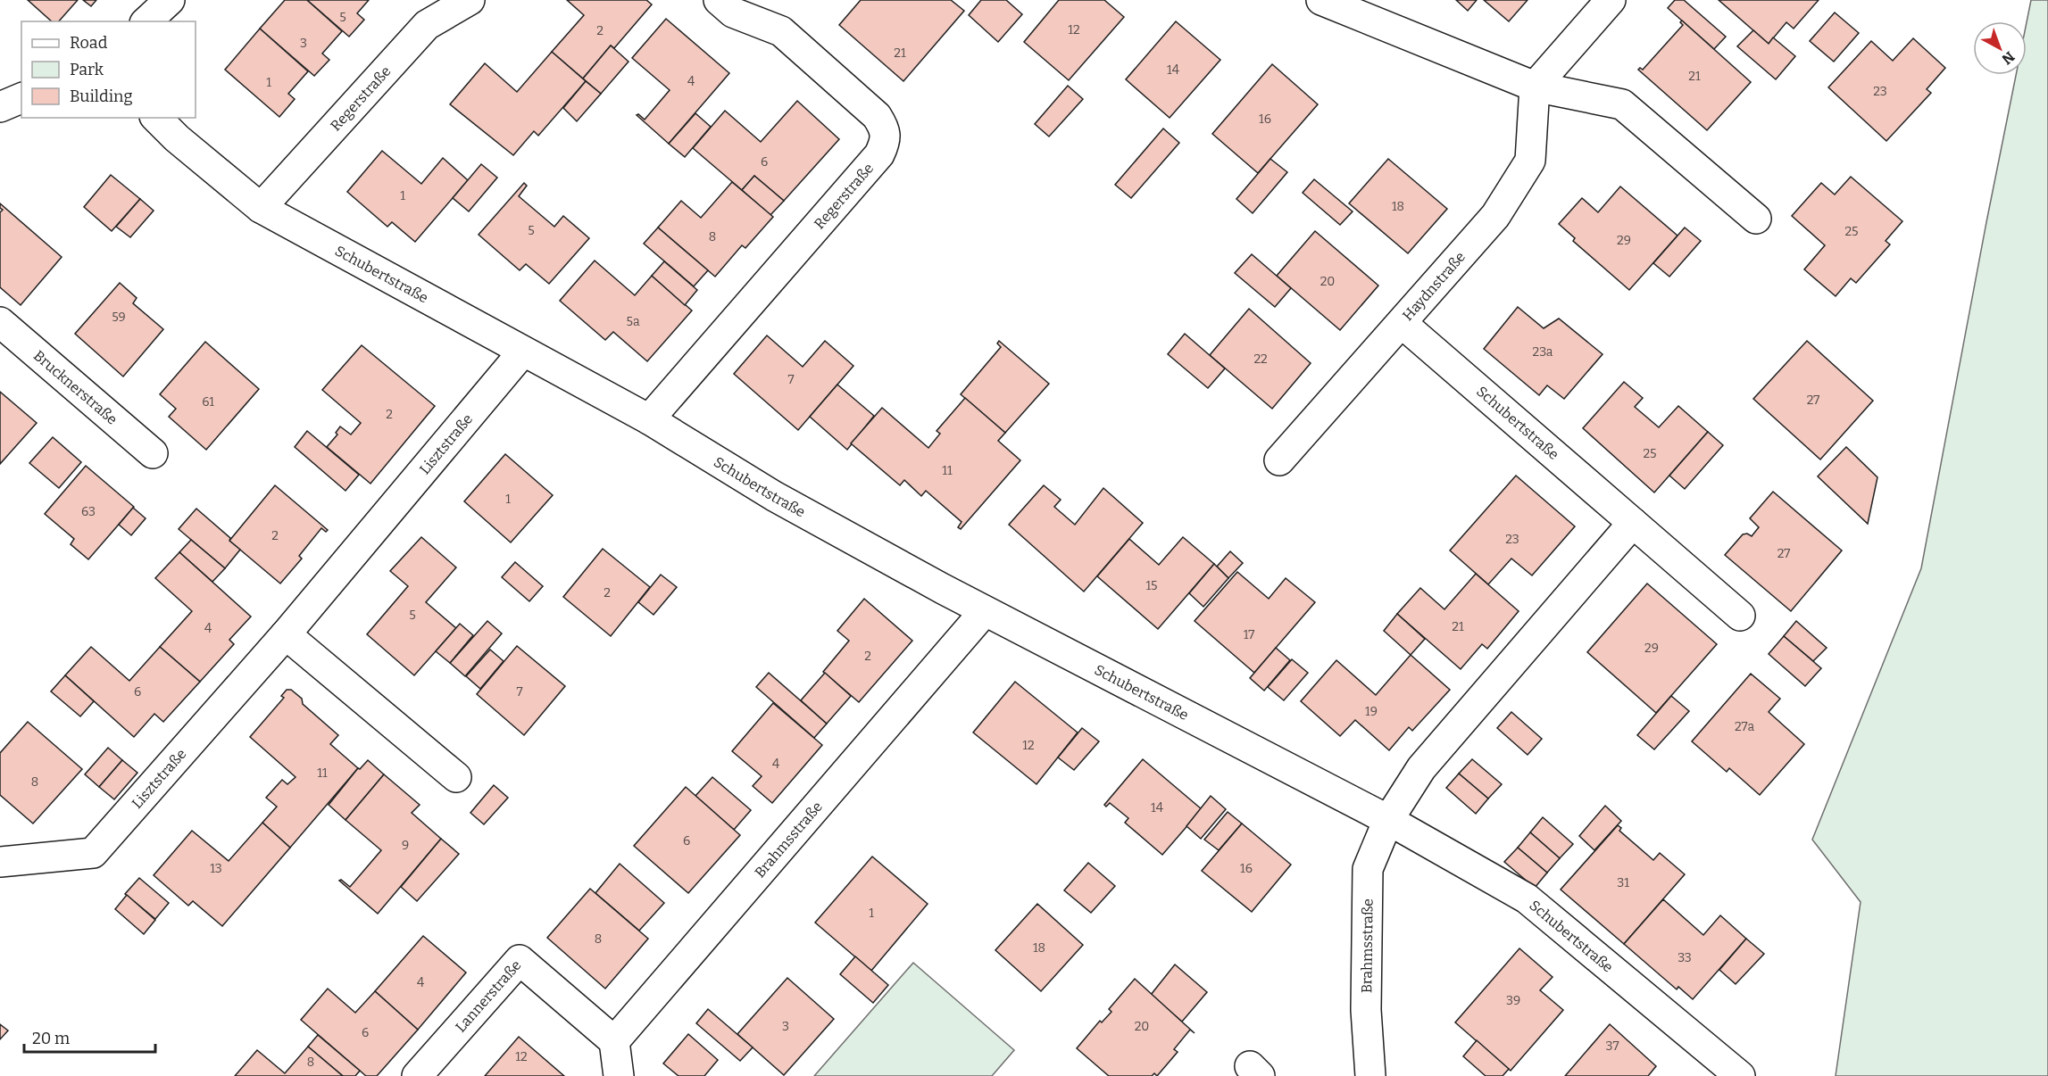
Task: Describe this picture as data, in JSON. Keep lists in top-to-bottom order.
{
  "streets": {
    "street": [
      "Regerstraße",
      "Schubertstraße",
      "Haydnstraße",
      "Brucknerstraße",
      "Lisztstraße",
      "Brahmsstraße",
      "Lannerstraße"
    ]
  },
  "crossings": [
    ["Regerstraße", "Schubertstraße"],
    ["Schubertstraße", "Haydnstraße"],
    ["Schubertstraße", "Lisztstraße"],
    ["Schubertstraße", "Brahmsstraße"],
    ["Brahmsstraße", "Lannerstraße"]
  ],
  "house_numbers": [
    "5",
    "12",
    "2",
    "3",
    "21",
    "14",
    "21",
    "4",
    "1",
    "23",
    "16",
    "6",
    "1",
    "18",
    "5",
    "25",
    "8",
    "29",
    "20",
    "59",
    "5a",
    "23a",
    "22",
    "7",
    "27",
    "61",
    "2",
    "25",
    "11",
    "1",
    "63",
    "2",
    "23",
    "27",
    "15",
    "2",
    "5",
    "21",
    "4",
    "17",
    "29",
    "2",
    "6",
    "7",
    "19",
    "27a",
    "12",
    "4",
    "11",
    "8",
    "14",
    "6",
    "9",
    "13",
    "16",
    "31",
    "1",
    "8",
    "18",
    "33",
    "4",
    "39",
    "3",
    "20",
    "6",
    "37",
    "12",
    "8"
  ],
  "legend": ["Road", "Park", "Building"],
  "scale_bar": "20 m",
  "north": "bottom right"
}
